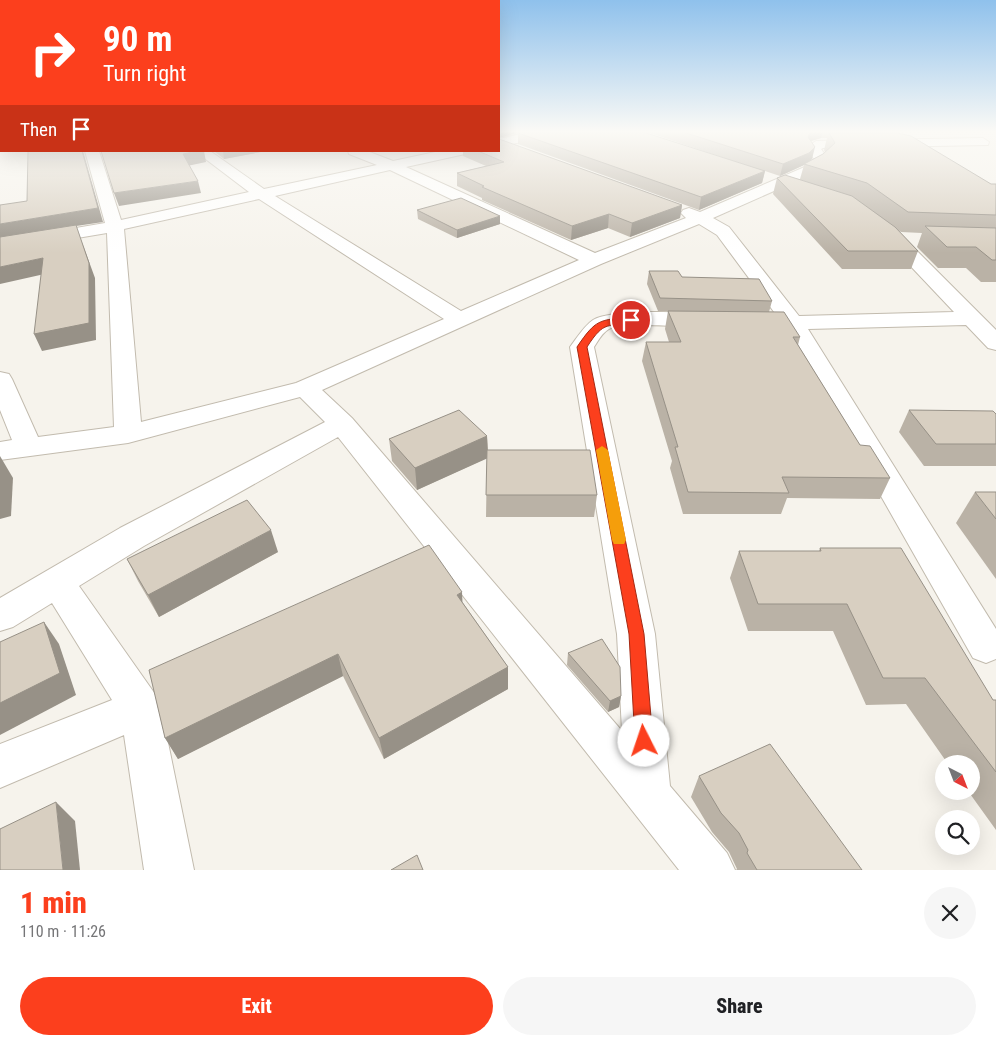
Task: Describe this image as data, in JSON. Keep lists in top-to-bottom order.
{
  "north": "bottom right",
  "page": {
    "turn": ["90 m", "Turn right"],
    "then": "Then",
    "heading": ["1 min", "110 m · 11:26"],
    "buttons": ["Exit", "Share"]
  }
}
